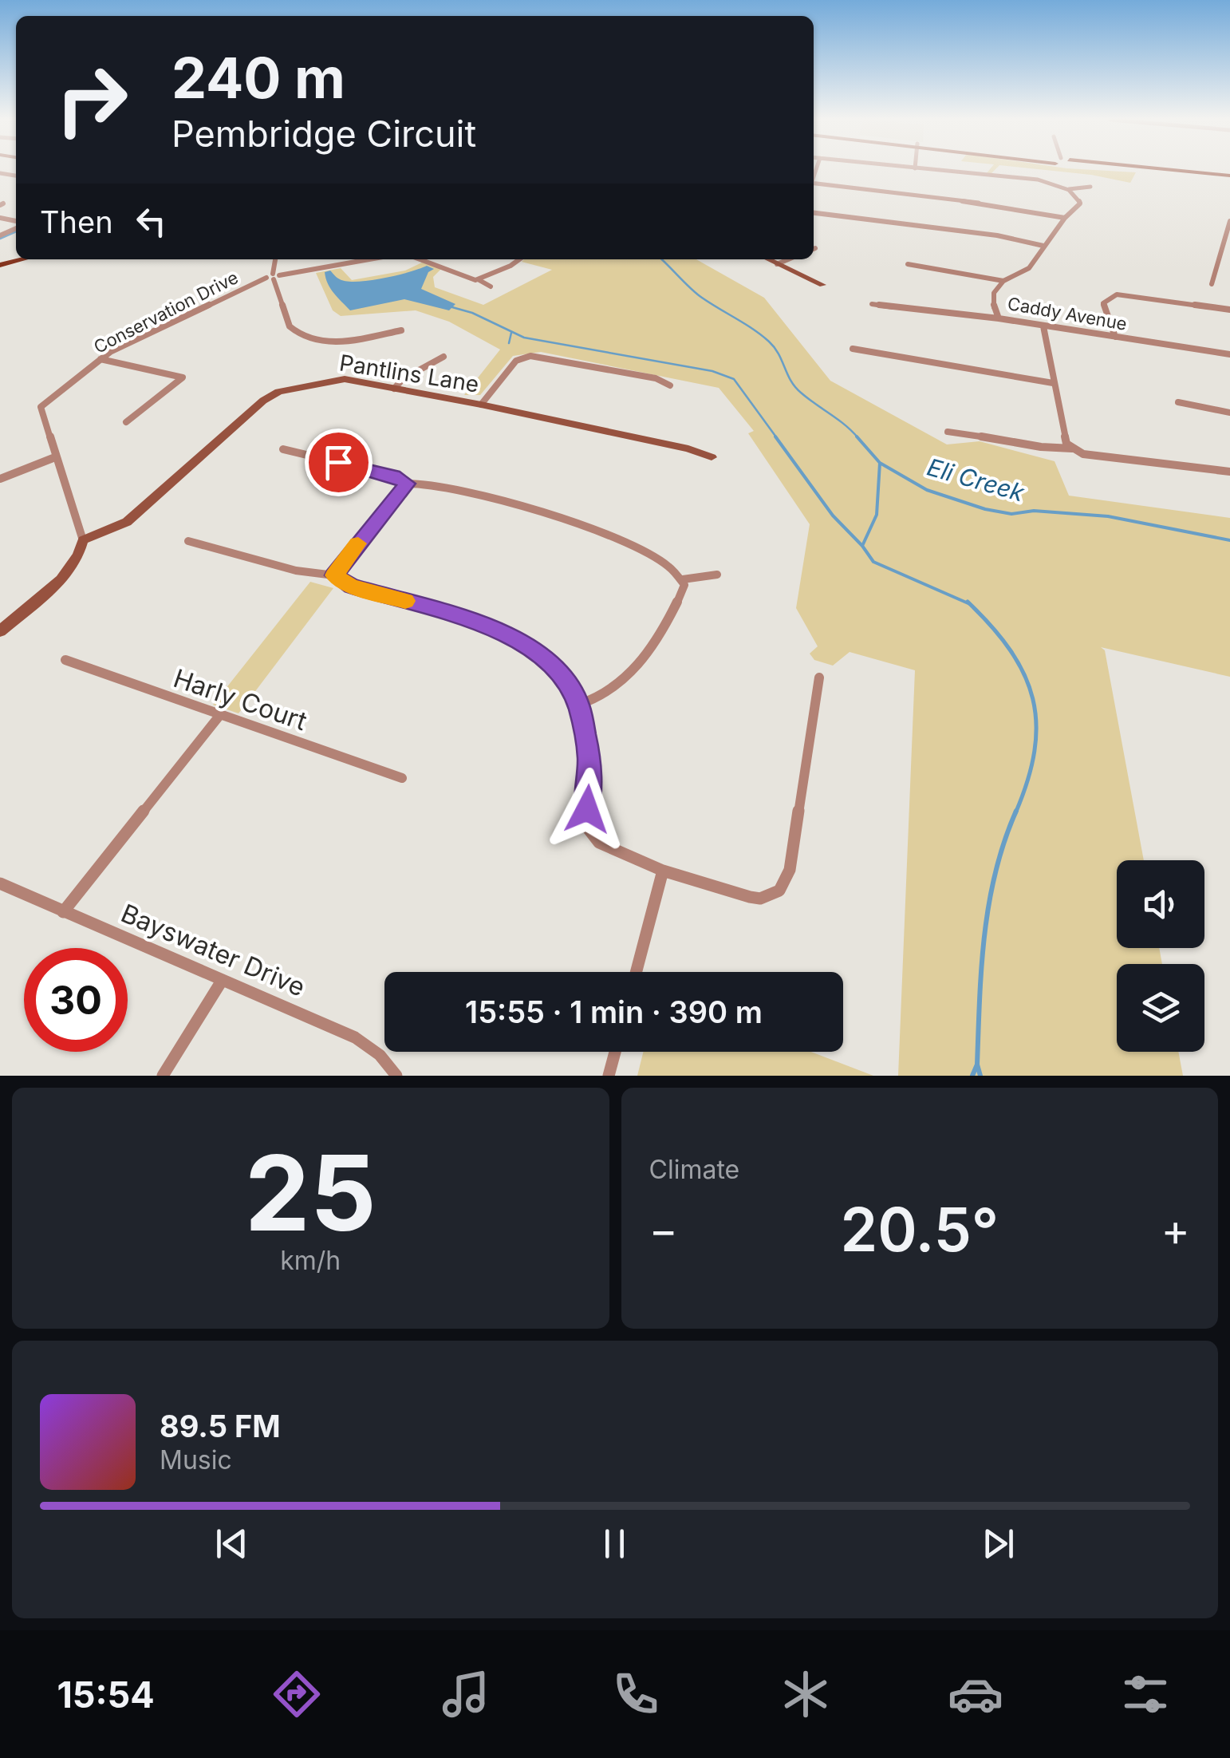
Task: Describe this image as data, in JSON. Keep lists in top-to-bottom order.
{
  "streets": {
    "street": [
      "Conservation Drive",
      "Caddy Avenue",
      "Pantlins Lane",
      "Harly Court",
      "Bayswater Drive"
    ]
  },
  "crossings": [
    ["Conservation Drive", "Pantlins Lane"]
  ],
  "water": ["Eli Creek"],
  "page": {
    "turn": ["240 m", "Pembridge Circuit"],
    "then": "Then",
    "limit": "30",
    "trip": "15:55 · 1 min · 390 m",
    "tile": [
      ["25", "km/h"],
      "Climate"
    ],
    "heat": ["−", "20.5°", "+"],
    "song": ["89.5 FM", "Music"],
    "tabs": "15:54"
  }
}
